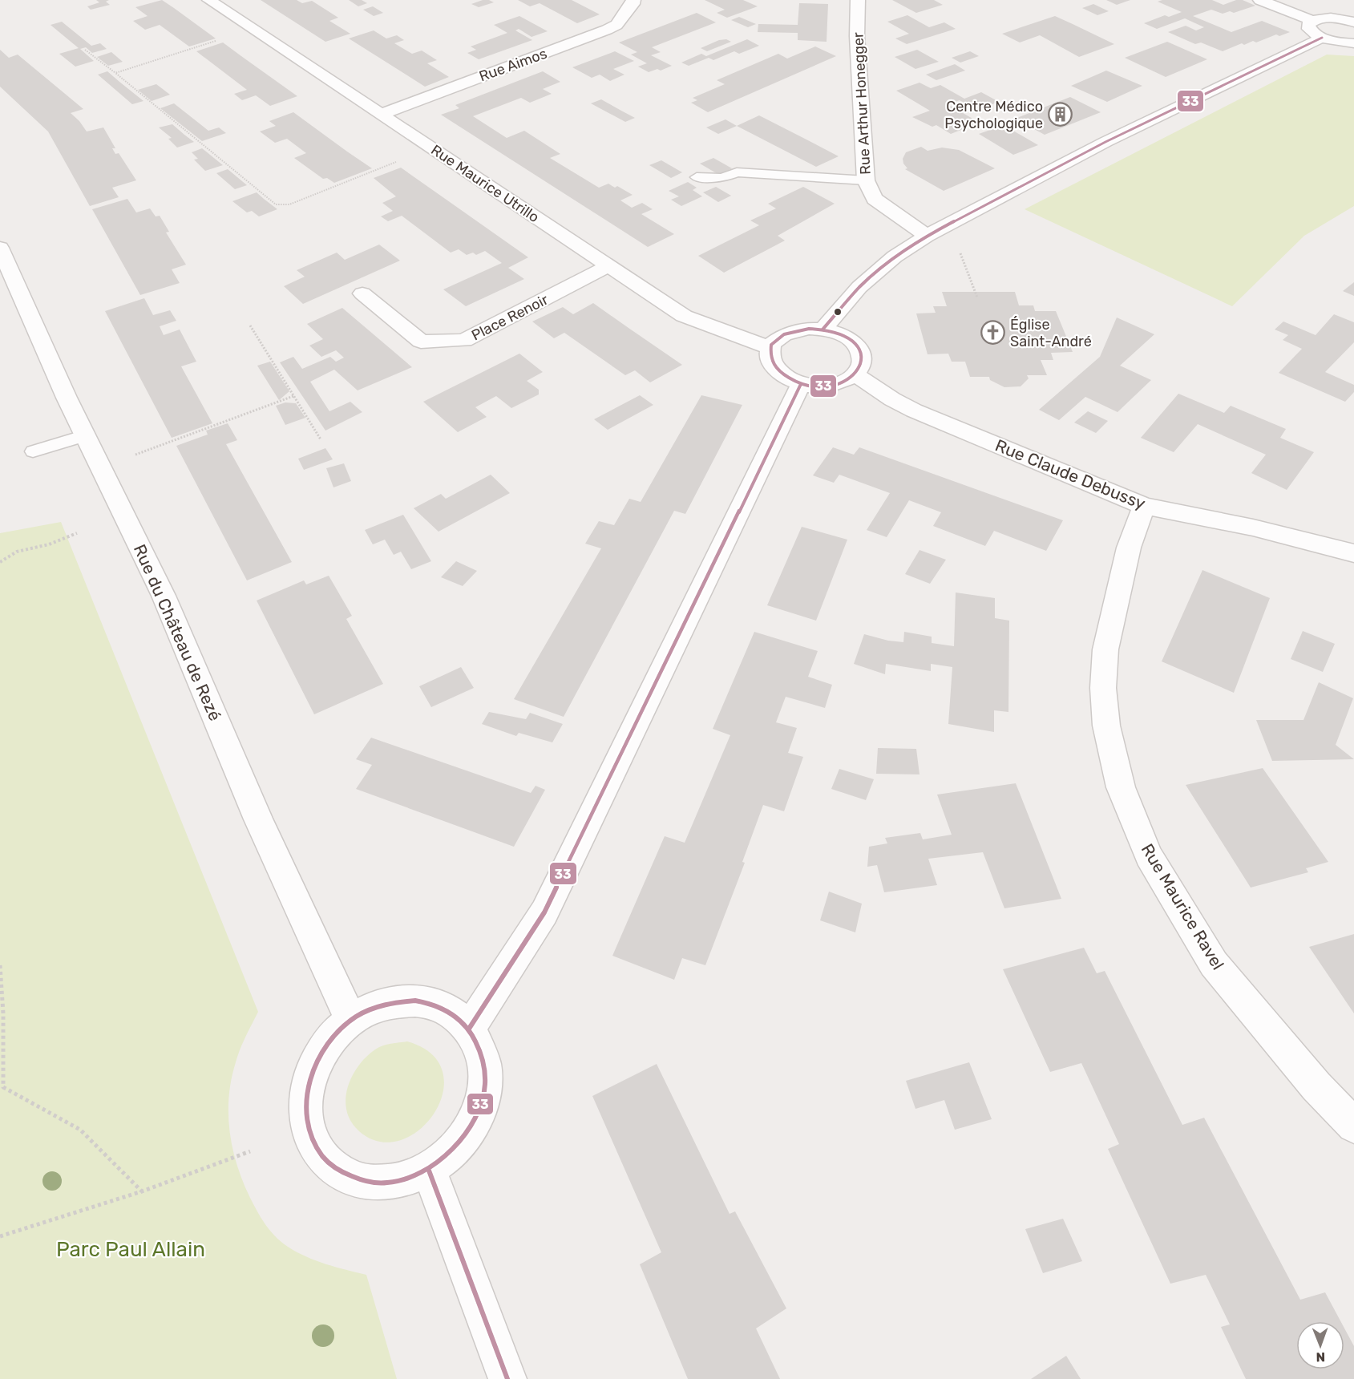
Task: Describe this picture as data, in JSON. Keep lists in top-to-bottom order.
{
  "streets": {
    "street": [
      "Rue Aimos",
      "Rue Arthur Honegger",
      "Rue Maurice Utrillo",
      "Place Renoir",
      "Rue Claude Debussy",
      "Rue du Château de Rezé",
      "Rue Maurice Ravel"
    ]
  },
  "crossings": [
    ["Rue Aimos", "Rue Maurice Utrillo"],
    ["Rue Maurice Utrillo", "Place Renoir"],
    ["Rue Maurice Utrillo", "Rue Claude Debussy"],
    ["Rue Claude Debussy", "Rue Maurice Ravel"]
  ],
  "parks": ["Parc Paul Allain"],
  "places": {
    "building": ["Centre Médico Psychologique"],
    "church": ["Église Saint-André"]
  },
  "lines": ["transit line 33"],
  "north": "bottom"
}
